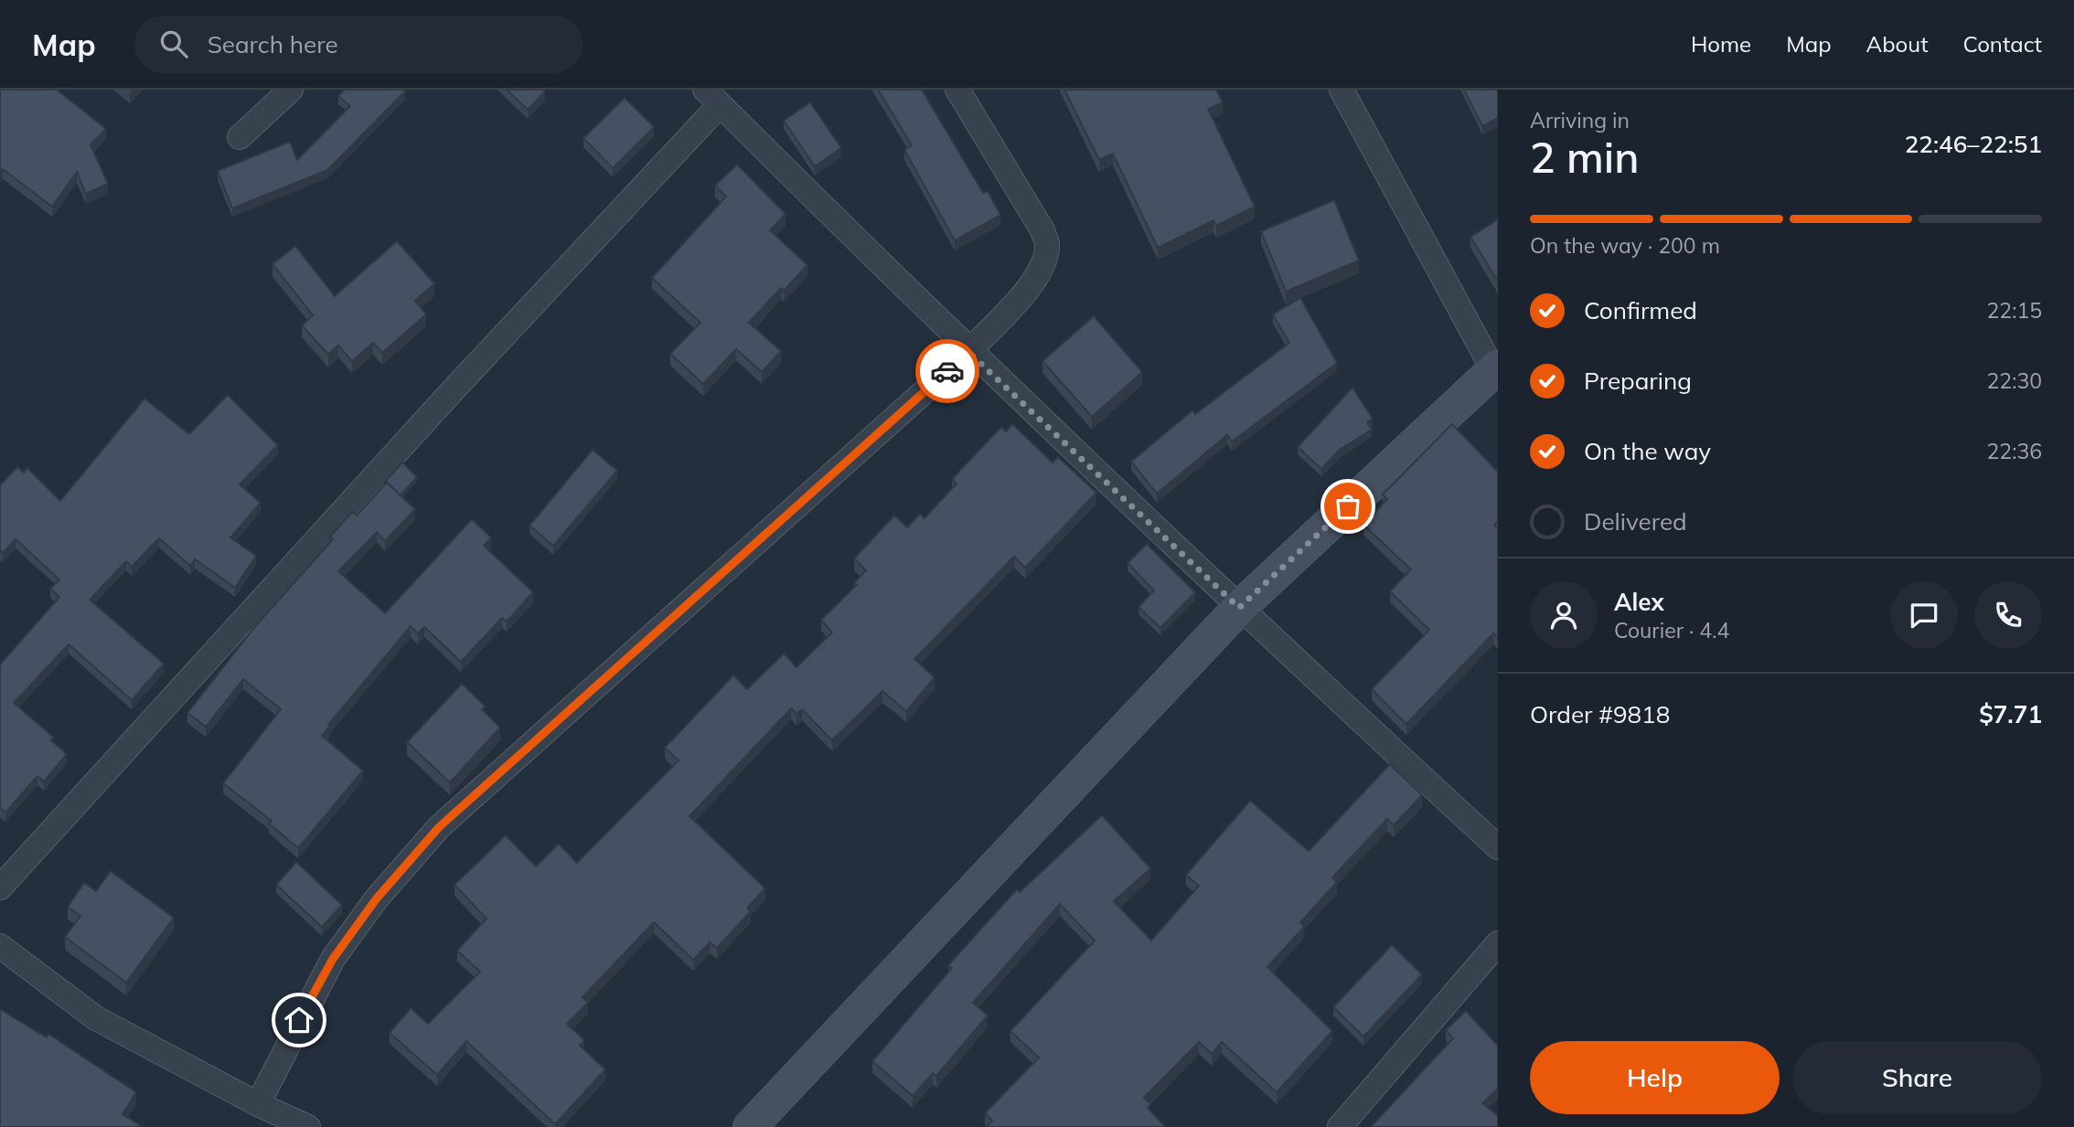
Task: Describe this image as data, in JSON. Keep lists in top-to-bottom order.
{
  "page": {
    "header": "Map",
    "search": "Search here",
    "nav": [
      "Home",
      "Map",
      "About",
      "Contact"
    ],
    "heading": ["2 min", "Arriving in", "22:46–22:51"],
    "panel": [
      "Alex",
      "Courier · 4.4",
      "Order #9818",
      "$7.71"
    ],
    "bar": "On the way · 200 m",
    "list": [
      ["Confirmed", "22:15"],
      ["Preparing", "22:30"],
      ["On the way", "22:36"],
      "Delivered"
    ],
    "buttons": ["Help", "Share"]
  }
}
